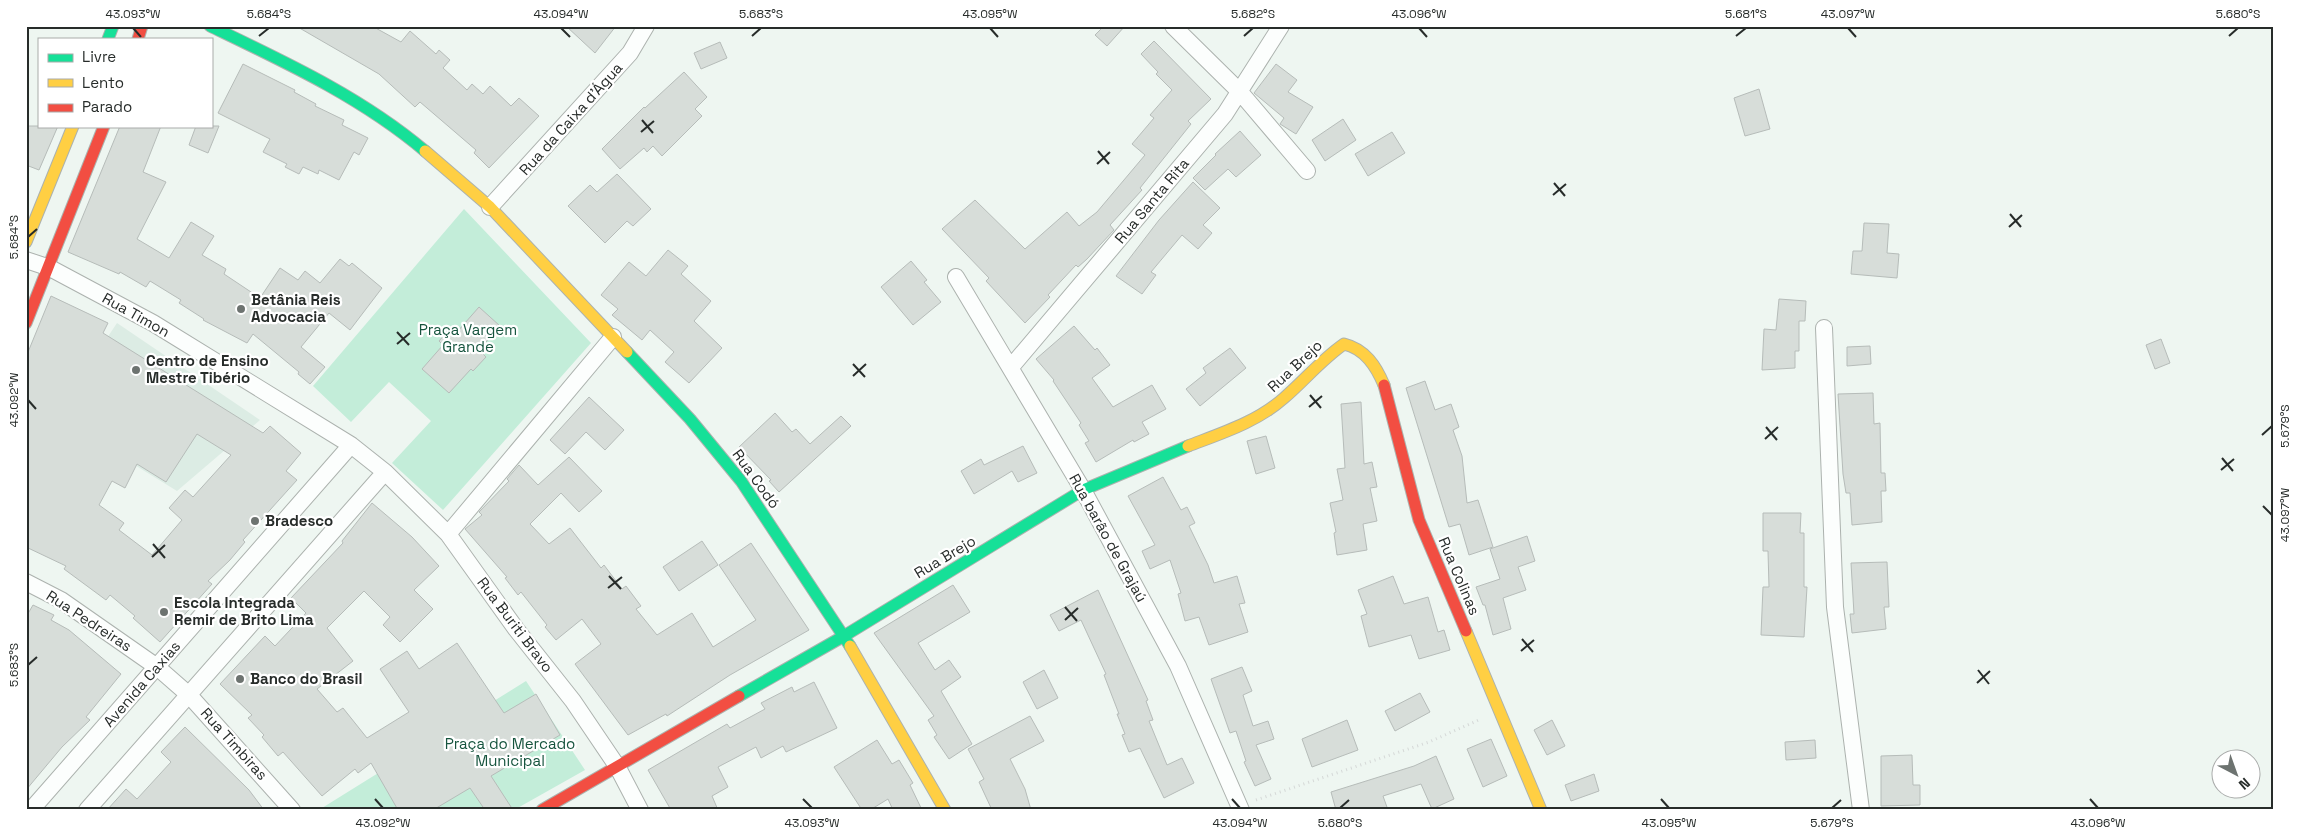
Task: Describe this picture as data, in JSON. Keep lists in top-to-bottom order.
{
  "streets": {
    "street": [
      "Rua da Caixa d'Água",
      "Rua Santa Rita",
      "Rua Timon",
      "Rua Brejo",
      "Rua Codó",
      "Rua barão de Grajaú",
      "Rua Colinas",
      "Rua Pedreiras",
      "Rua Buriti Bravo",
      "Avenida Caxias",
      "Rua Timbiras"
    ]
  },
  "crossings": [
    ["Rua da Caixa d'Água", "Rua Codó"],
    ["Rua Santa Rita", "Rua barão de Grajaú"],
    ["Rua Timon", "Rua Buriti Bravo"],
    ["Rua Timon", "Avenida Caxias"],
    ["Rua Brejo", "Rua Codó"],
    ["Rua Brejo", "Rua barão de Grajaú"],
    ["Rua Brejo", "Rua Colinas"],
    ["Rua Brejo", "Rua Buriti Bravo"],
    ["Rua Pedreiras", "Avenida Caxias"],
    ["Rua Pedreiras", "Rua Timbiras"]
  ],
  "parks": ["Praça Vargem Grande", "Praça do Mercado Municipal"],
  "places": [
    "Betânia Reis Advocacia",
    "Centro de Ensino Mestre Tibério",
    "Bradesco",
    "Escola Integrada Remir de Brito Lima",
    "Banco do Brasil"
  ],
  "legend": ["Livre", "Lento", "Parado"],
  "north": "bottom right",
  "coordinates": [
    "43.093°W",
    "5.684°S",
    "43.094°W",
    "5.683°S",
    "43.095°W",
    "5.682°S",
    "43.096°W",
    "5.681°S",
    "43.097°W",
    "5.680°S",
    "43.092°W",
    "5.679°S"
  ]
}
